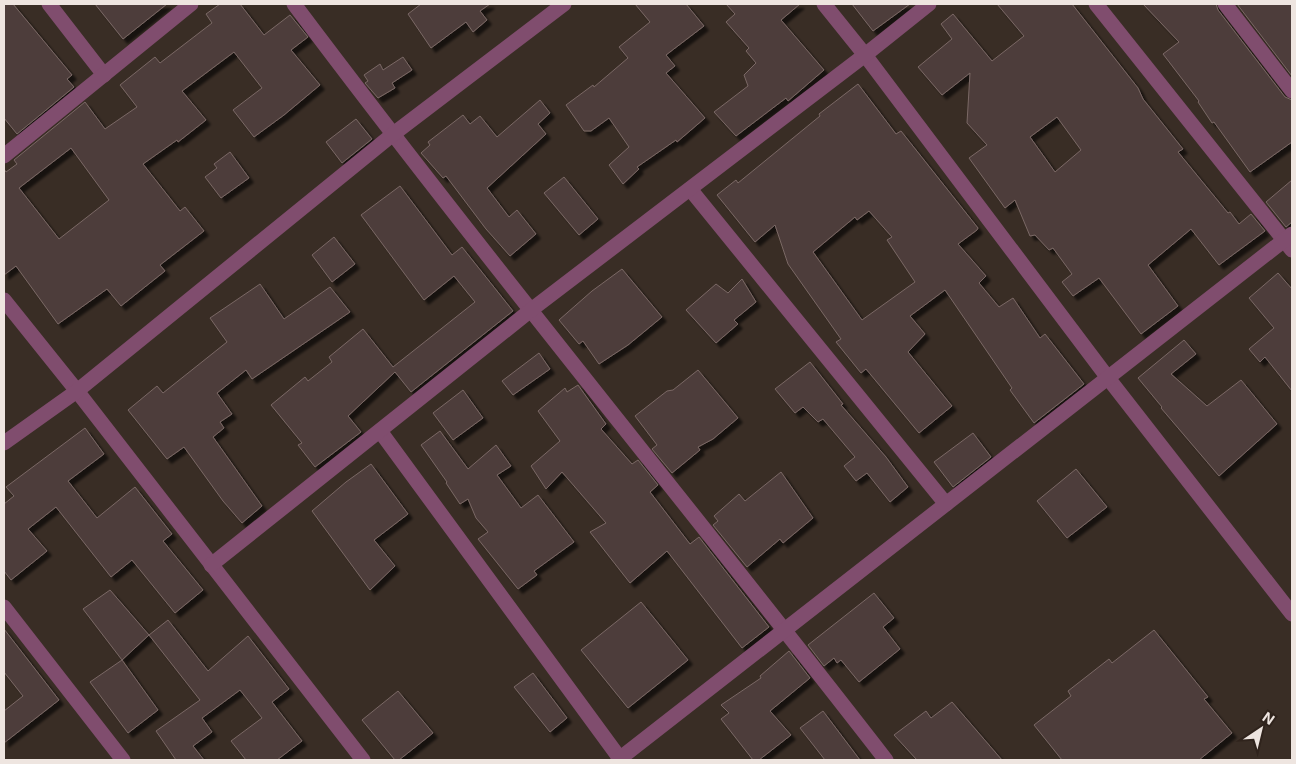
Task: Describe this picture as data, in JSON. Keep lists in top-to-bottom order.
{
  "north": "top right"
}
